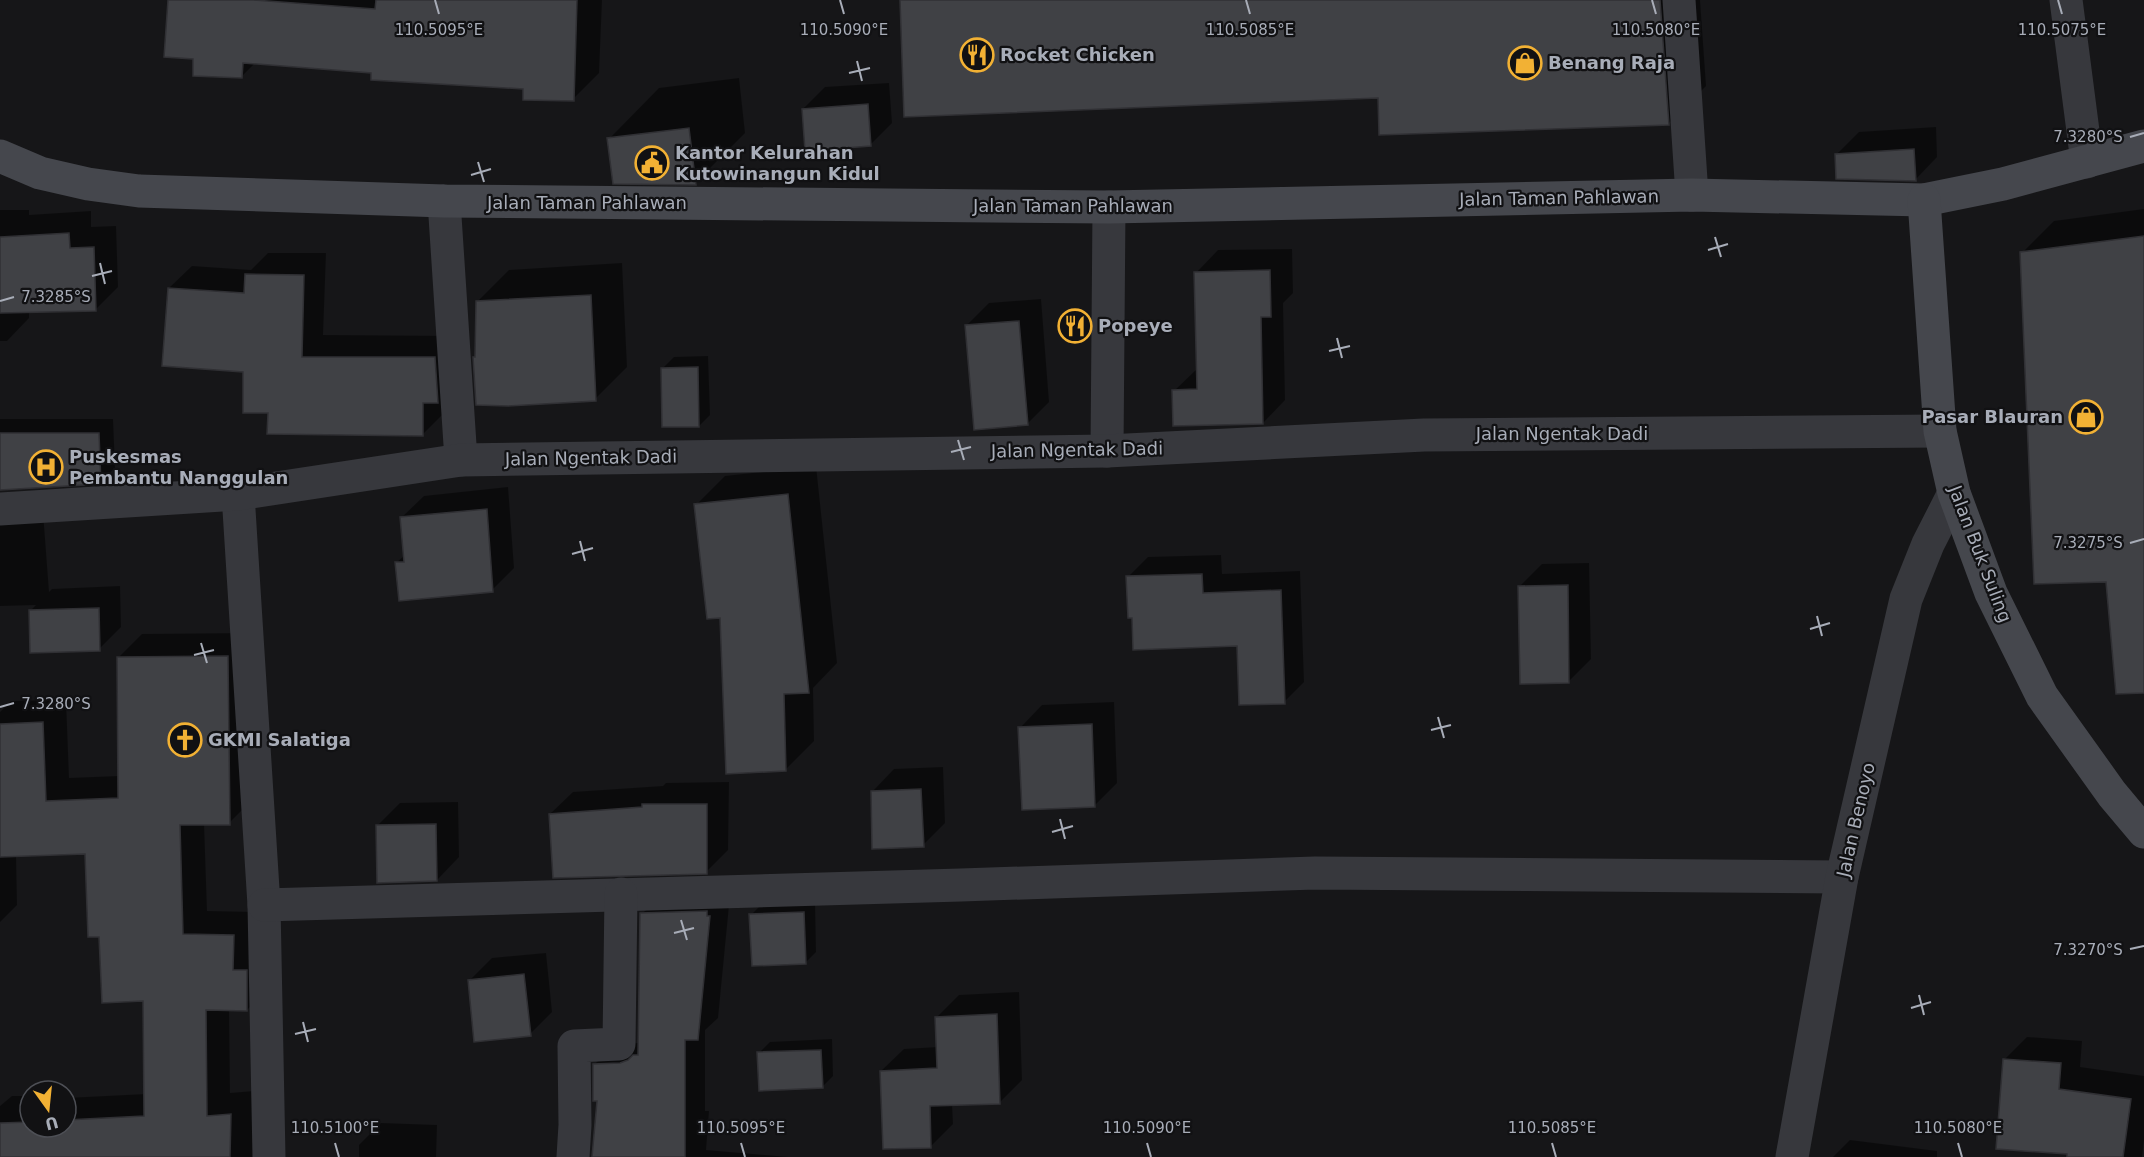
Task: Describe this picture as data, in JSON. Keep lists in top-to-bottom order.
{
  "streets": {
    "street": [
      "Jalan Taman Pahlawan",
      "Jalan Ngentak Dadi",
      "Jalan Buk Suling",
      "Jalan Benoyo"
    ]
  },
  "crossings": [
    ["Jalan Taman Pahlawan", "Jalan Buk Suling"],
    ["Jalan Ngentak Dadi", "Jalan Buk Suling"],
    ["Jalan Buk Suling", "Jalan Benoyo"]
  ],
  "places": {
    "restaurant": ["Rocket Chicken", "Popeye"],
    "shop": ["Benang Raja", "Pasar Blauran"],
    "public building": ["Kantor Kelurahan Kutowinangun Kidul"],
    "hospital": ["Puskesmas Pembantu Nanggulan"],
    "church": ["GKMI Salatiga"]
  },
  "north": "bottom",
  "coordinates": [
    "110.5095°E",
    "110.5090°E",
    "110.5085°E",
    "110.5080°E",
    "110.5075°E",
    "7.3280°S",
    "7.3285°S",
    "7.3275°S",
    "7.3270°S",
    "110.5100°E"
  ]
}
